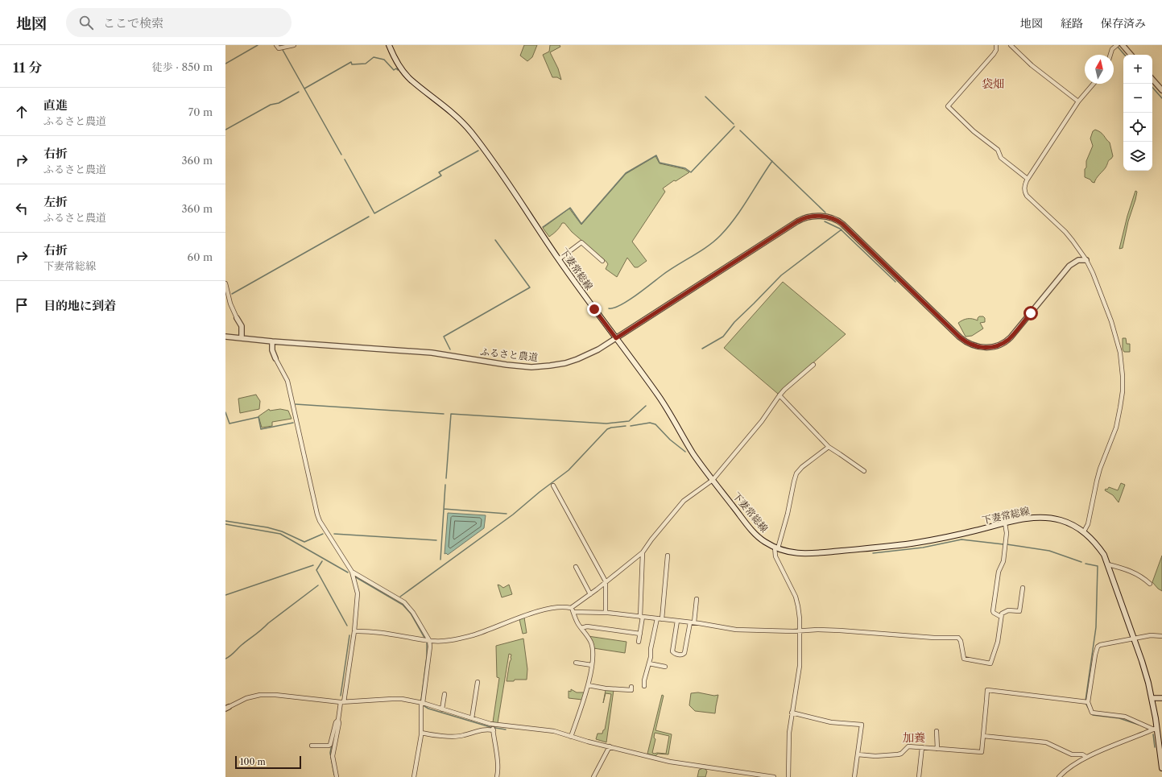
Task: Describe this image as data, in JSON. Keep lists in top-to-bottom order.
{
  "streets": {
    "main road": ["下妻常総線"],
    "street": ["ふるさと農道"]
  },
  "crossings": [
    ["下妻常総線", "ふるさと農道"]
  ],
  "districts": ["袋畑", "加養"],
  "scale_bar": "100 m",
  "north": "top",
  "page": {
    "header": "地図",
    "search": "ここで検索",
    "nav": ["地図", "経路", "保存済み"],
    "heading": ["11 分", "徒歩 · 850 m"],
    "map_buttons": ["+", "−"],
    "list": [
      ["直進", "ふるさと農道", "70 m"],
      ["右折", "ふるさと農道", "360 m"],
      ["左折", "ふるさと農道", "360 m"],
      ["右折", "下妻常総線", "60 m"],
      "目的地に到着"
    ],
    "scale": "100 m"
  }
}
